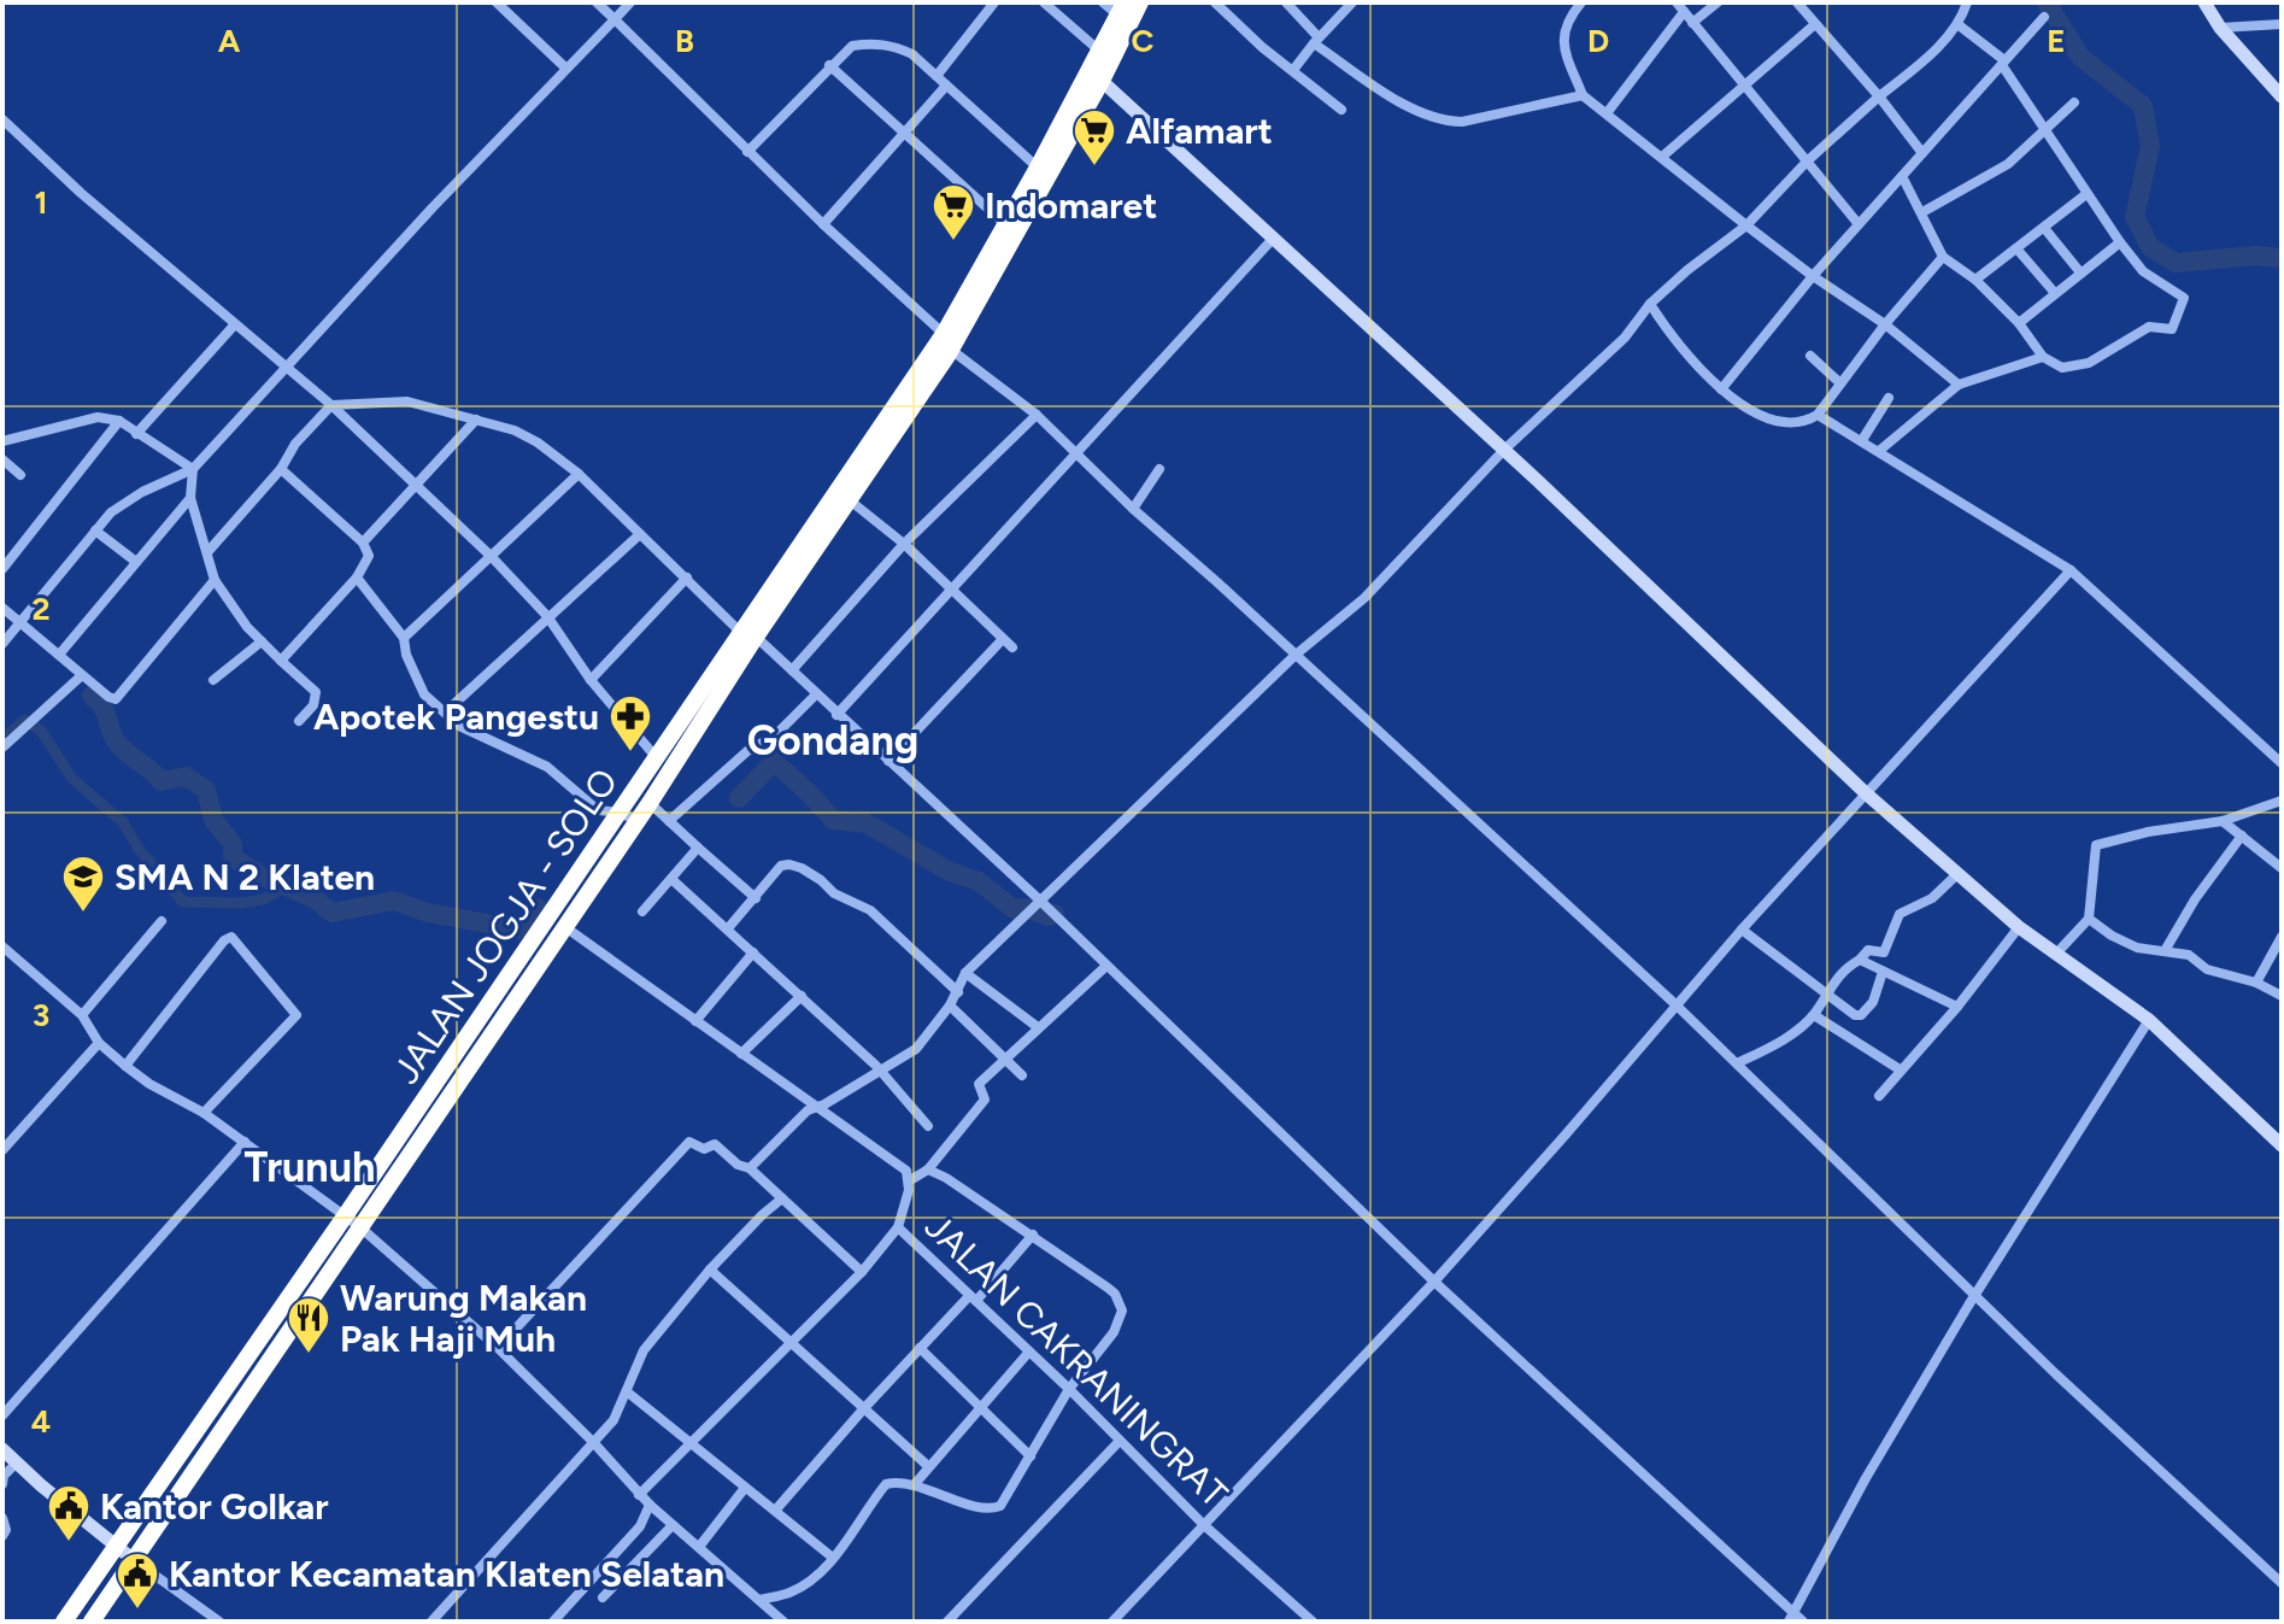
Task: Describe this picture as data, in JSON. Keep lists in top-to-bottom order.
{
  "streets": {
    "highway": ["JALAN JOGJA - SOLO"],
    "street": ["JALAN CAKRANINGRAT"]
  },
  "crossings": [
    ["JALAN JOGJA - SOLO", "JALAN CAKRANINGRAT"]
  ],
  "districts": ["Gondang", "Trunuh"],
  "places": {
    "supermarket": ["Alfamart", "Indomaret"],
    "pharmacy": ["Apotek Pangestu"],
    "school or university": ["SMA N 2 Klaten"],
    "restaurant": ["Warung Makan Pak Haji Muh"],
    "public building": ["Kantor Golkar", "Kantor Kecamatan Klaten Selatan"]
  },
  "grid": {
    "columns": [
      "A",
      "B",
      "C",
      "D",
      "E"
    ],
    "rows": [
      "1",
      "2",
      "3",
      "4"
    ]
  }
}
